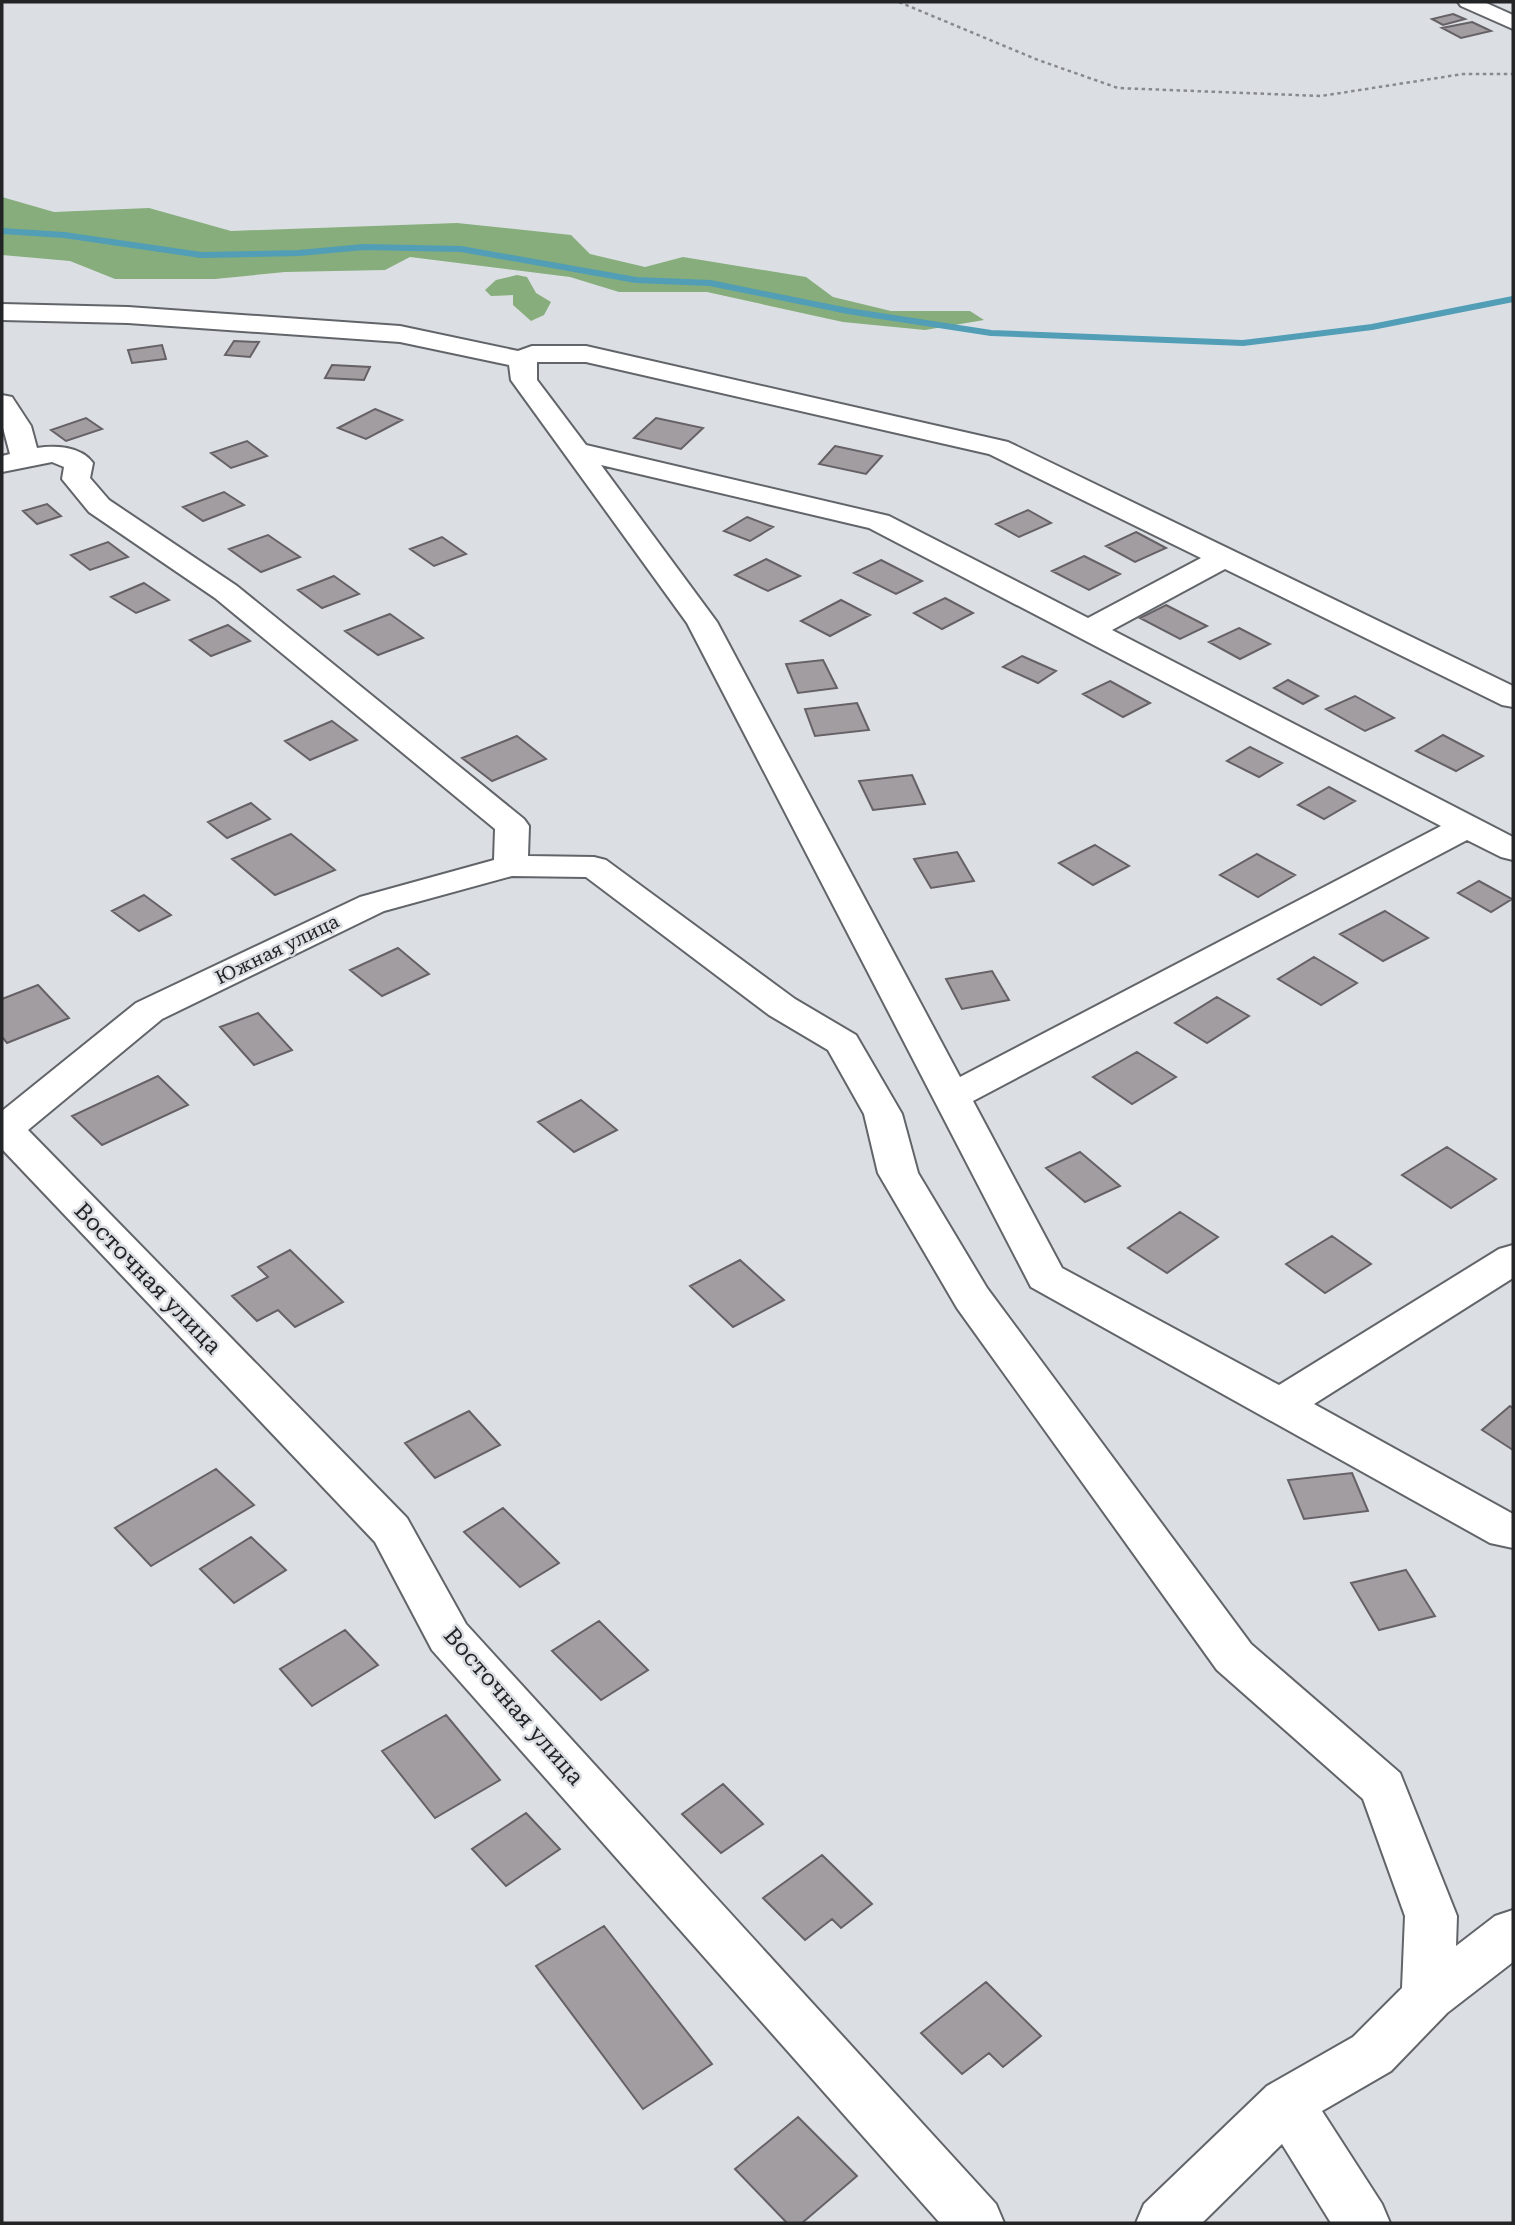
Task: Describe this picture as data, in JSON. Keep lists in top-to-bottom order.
{
  "streets": {
    "street": ["Южная улица", "Восточная улица"]
  },
  "crossings": [
    ["Южная улица", "Восточная улица"]
  ]
}
